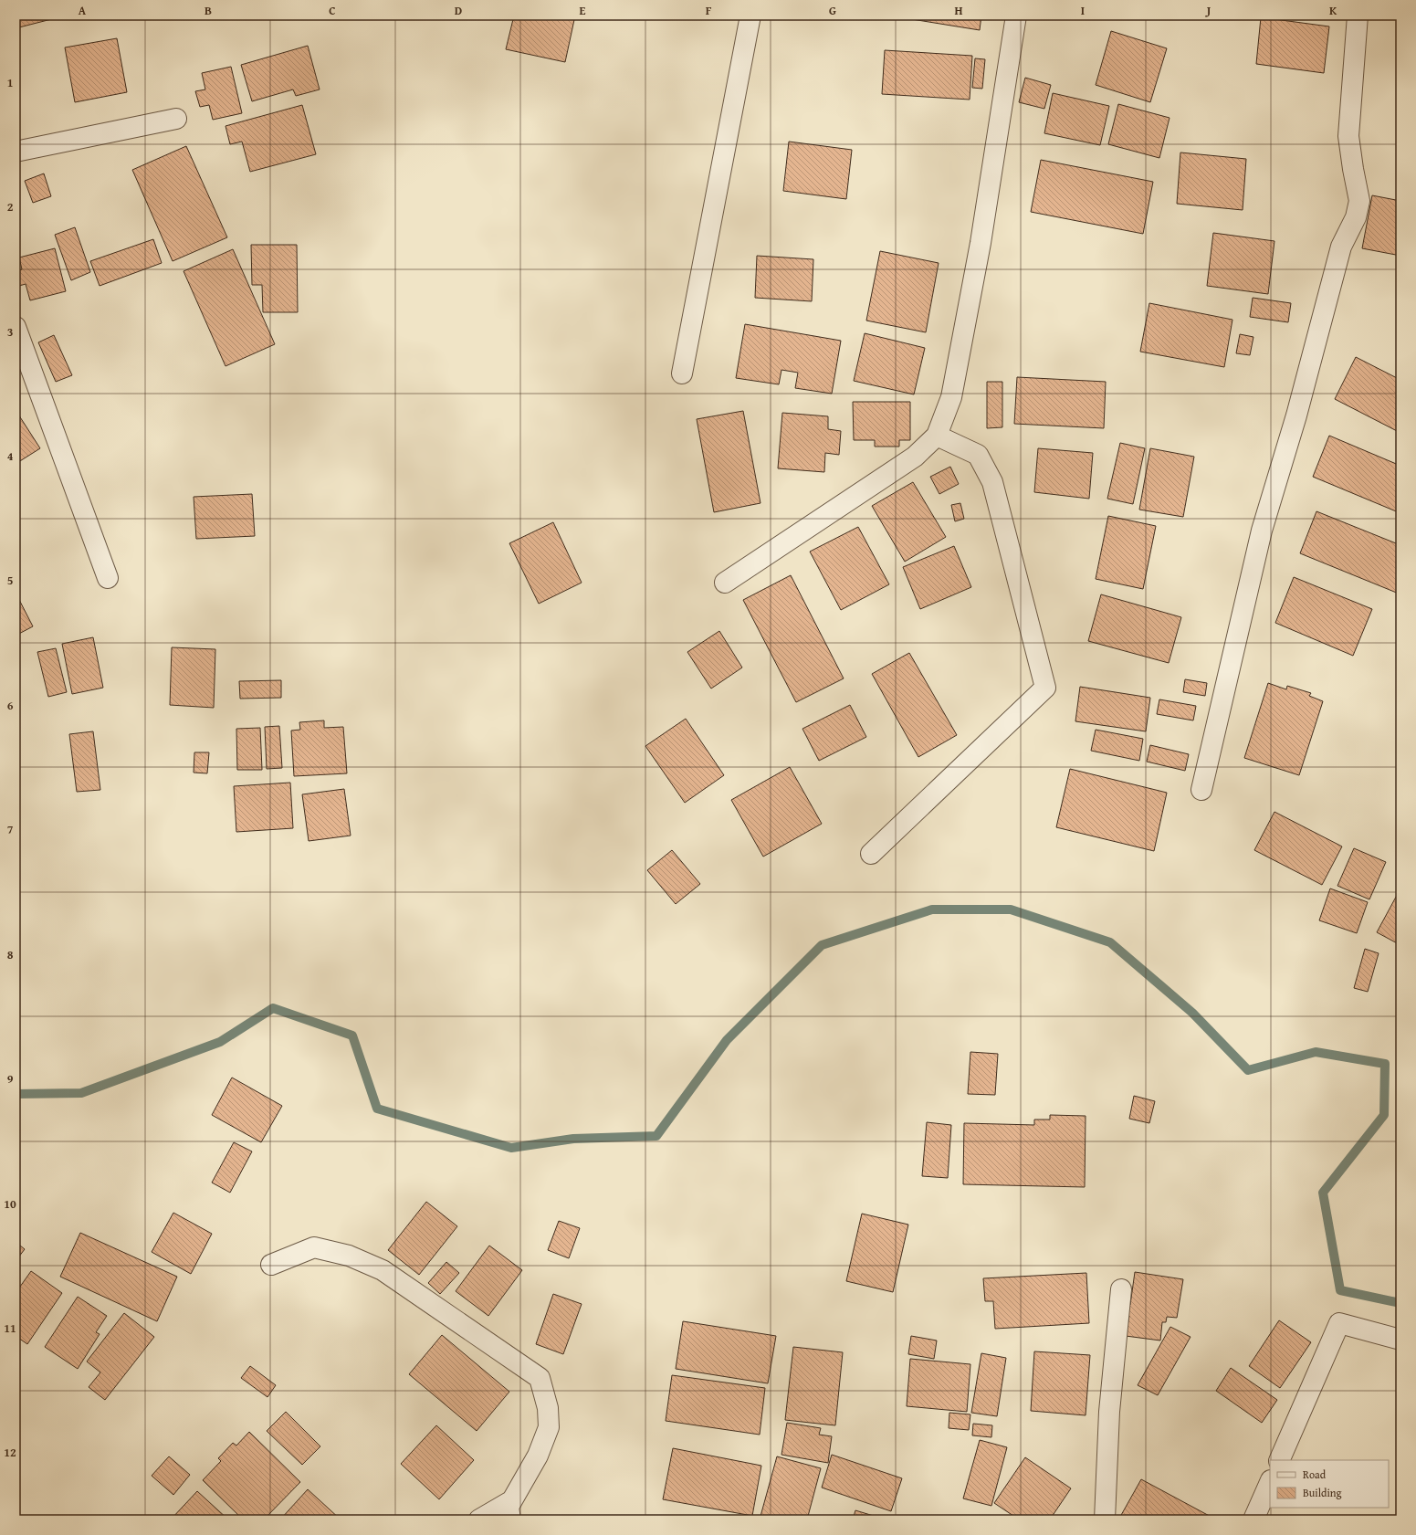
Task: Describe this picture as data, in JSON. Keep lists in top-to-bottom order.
{
  "legend": ["Road", "Building"],
  "grid": {
    "columns": [
      "A",
      "B",
      "C",
      "D",
      "E",
      "F",
      "G",
      "H",
      "I",
      "J",
      "K"
    ],
    "rows": [
      "1",
      "2",
      "3",
      "4",
      "5",
      "6",
      "7",
      "8",
      "9",
      "10",
      "11",
      "12"
    ]
  }
}
